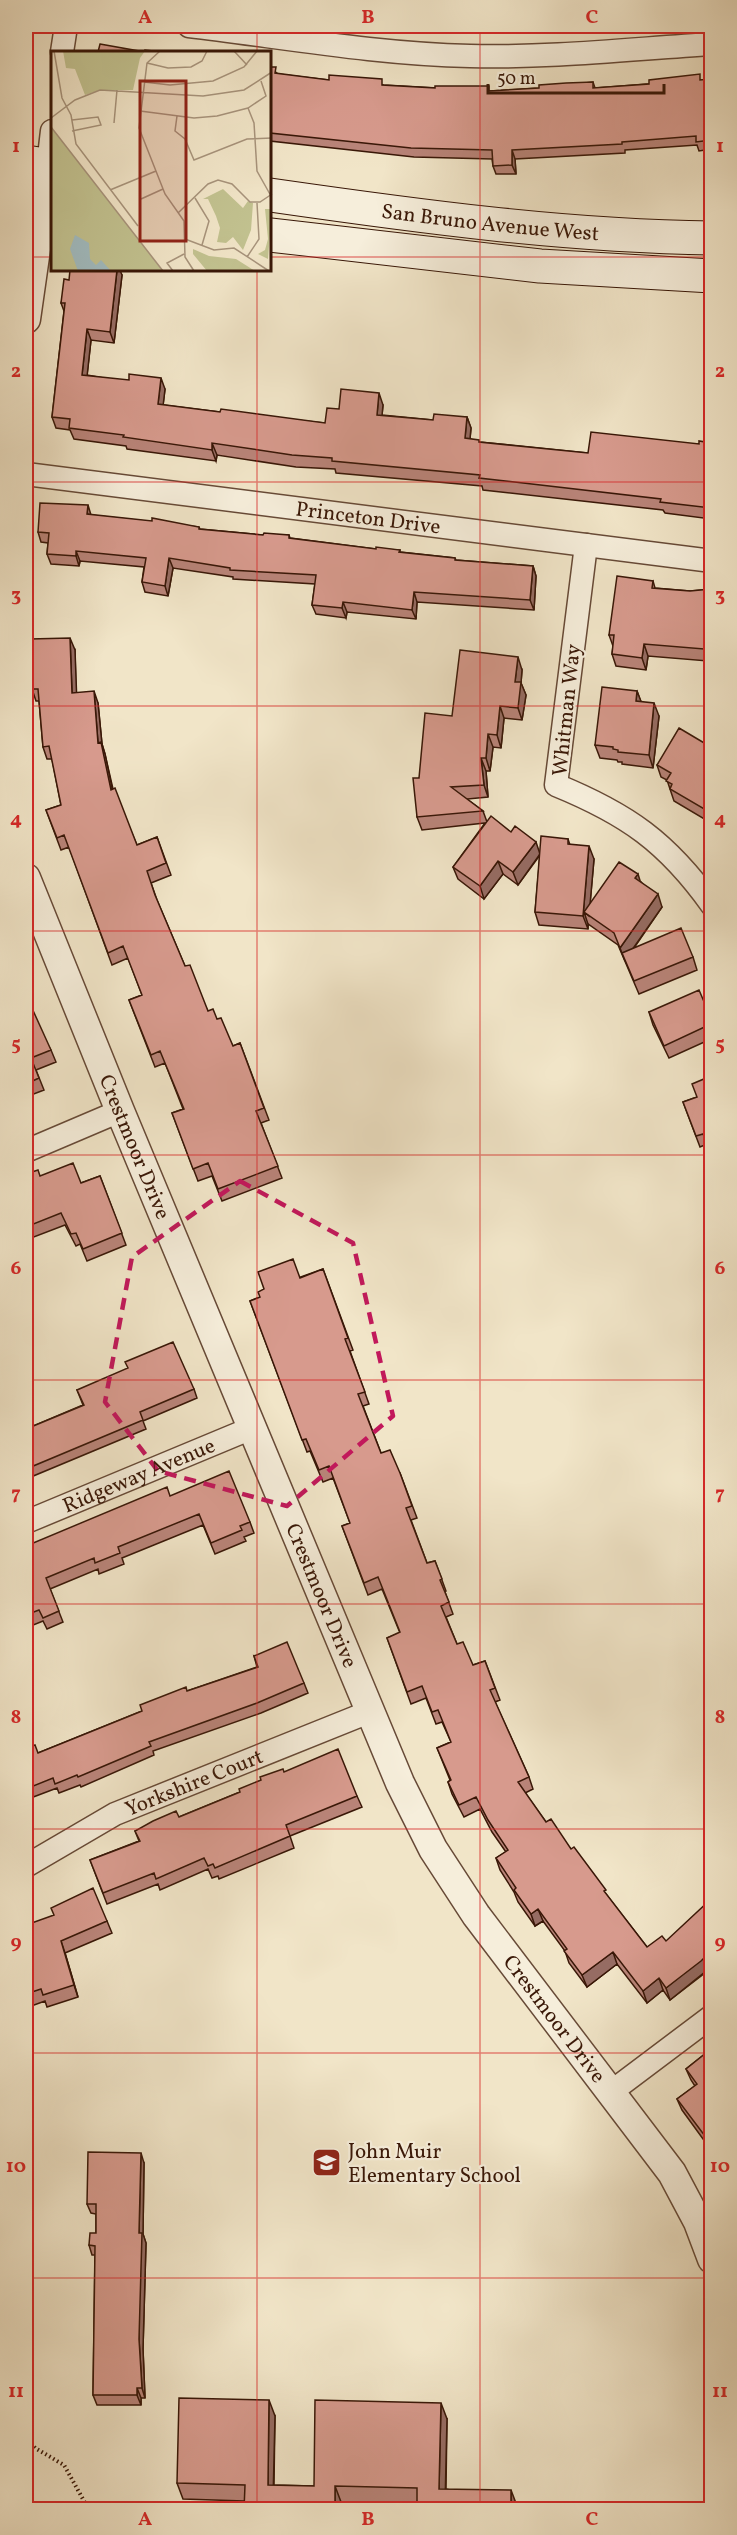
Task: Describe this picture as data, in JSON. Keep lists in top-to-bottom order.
{
  "streets": {
    "main road": ["San Bruno Avenue West"],
    "street": [
      "Princeton Drive",
      "Whitman Way",
      "Crestmoor Drive",
      "Ridgeway Avenue",
      "Yorkshire Court"
    ]
  },
  "crossings": [
    ["Princeton Drive", "Whitman Way"],
    ["Crestmoor Drive", "Ridgeway Avenue"],
    ["Crestmoor Drive", "Yorkshire Court"]
  ],
  "places": {
    "school or university": ["John Muir Elementary School"]
  },
  "scale_bar": "50 m",
  "grid": {
    "columns": ["A", "B", "C"],
    "rows": [
      "1",
      "2",
      "3",
      "4",
      "5",
      "6",
      "7",
      "8",
      "9",
      "10",
      "11"
    ]
  }
}
